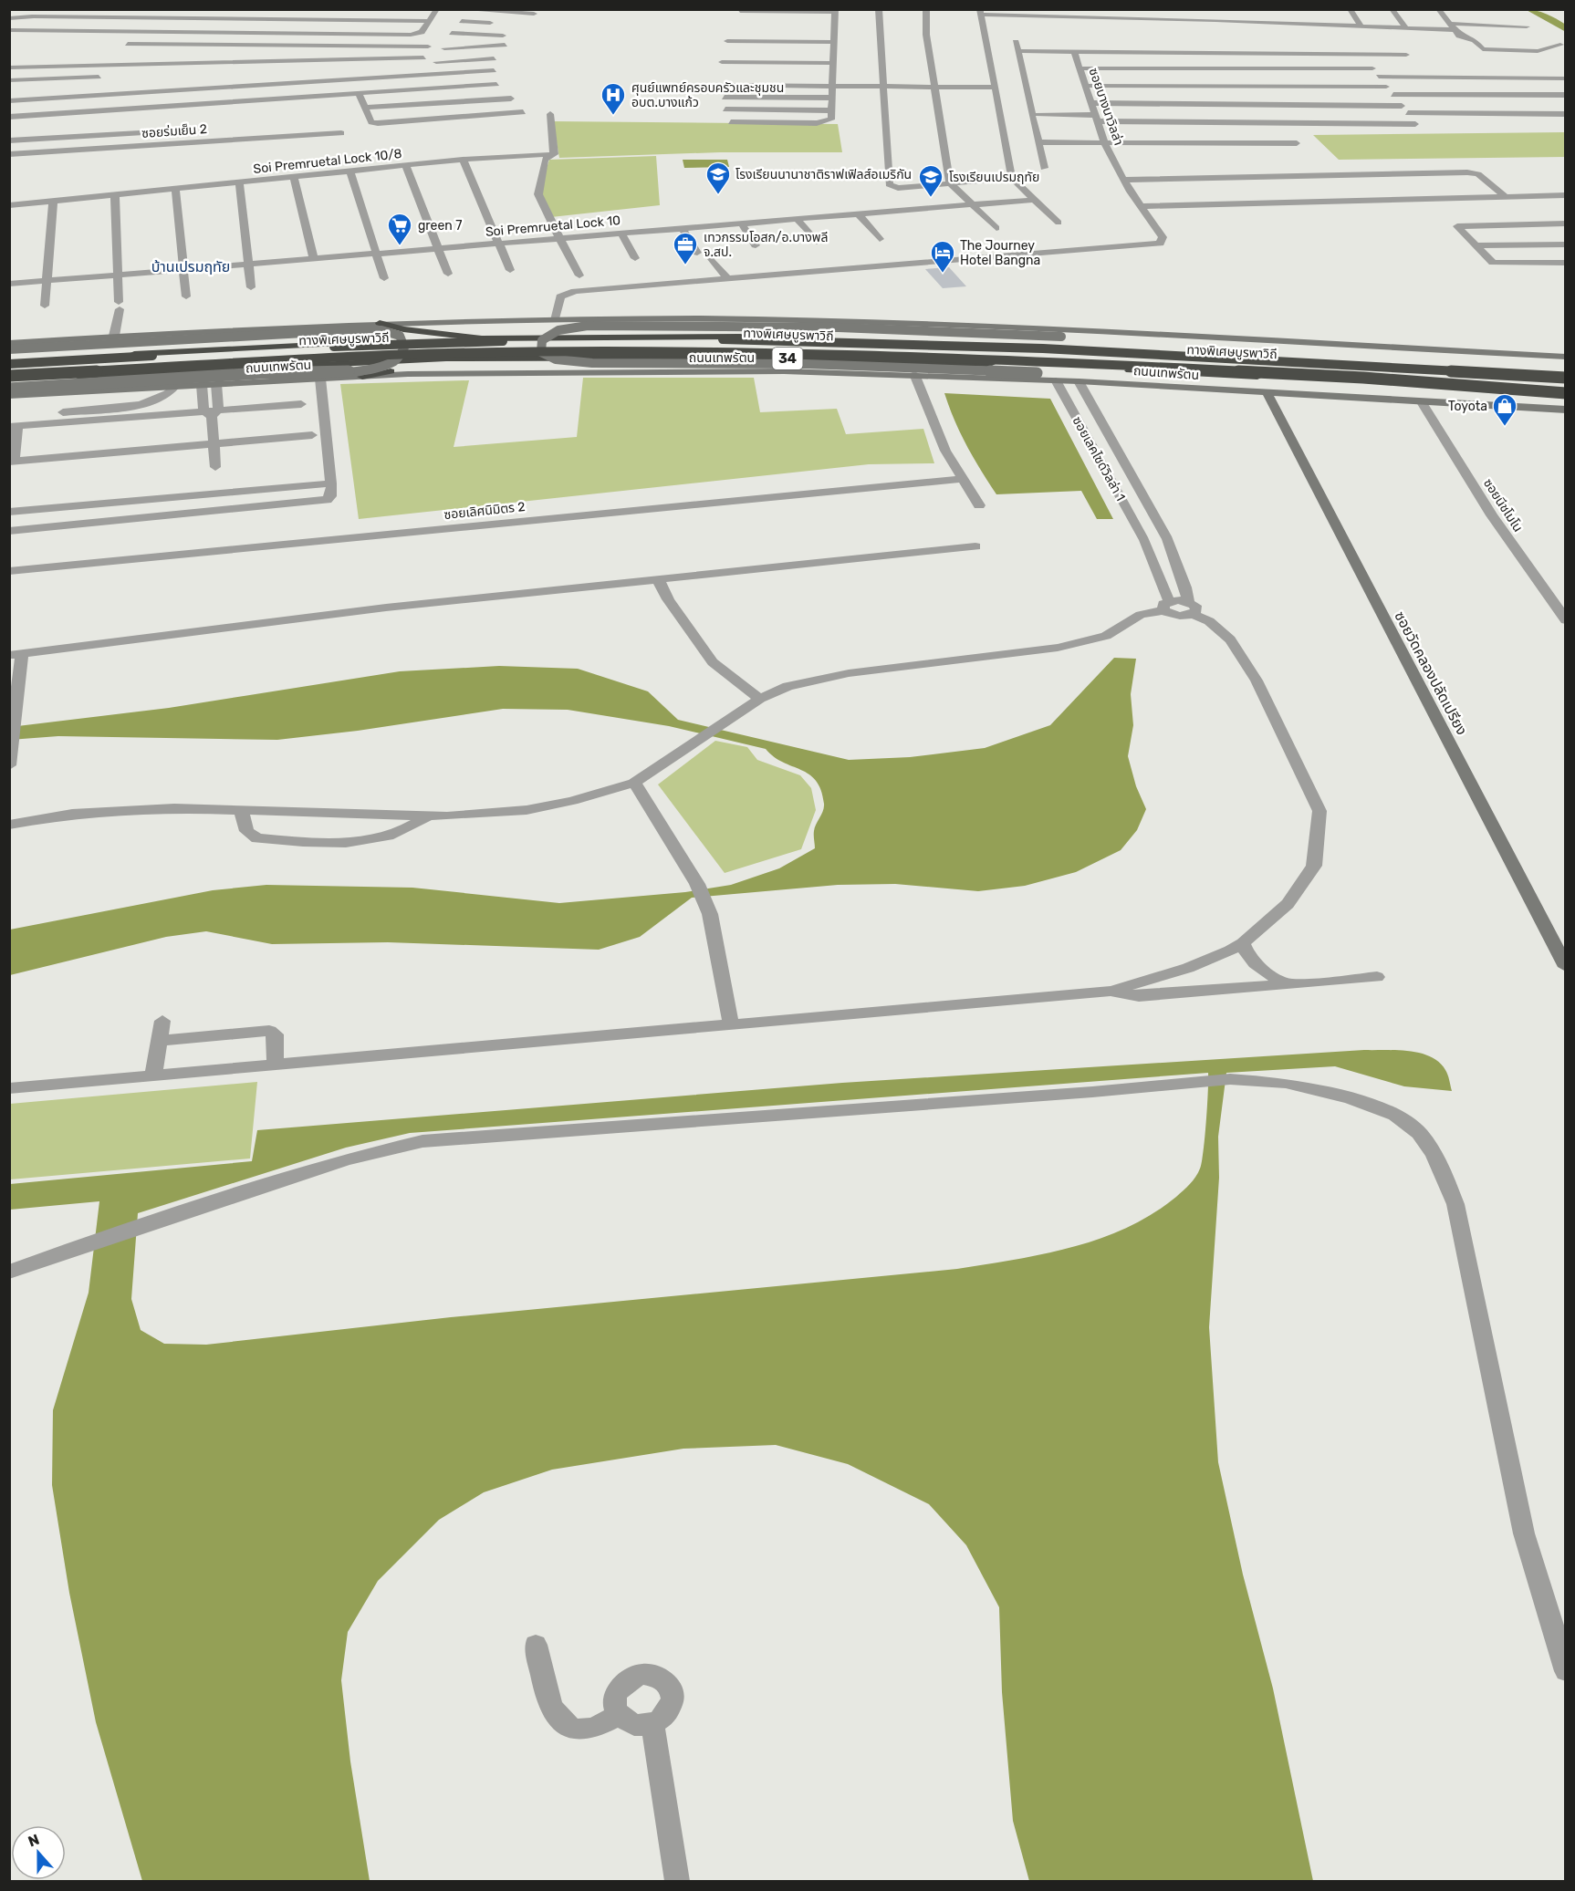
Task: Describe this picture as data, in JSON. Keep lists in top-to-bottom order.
{
  "streets": {
    "highway": ["ทางพิเศษบูรพาวิถี", "ถนนเทพรัตน", "34"],
    "main road": ["ซอยวัดคลองปลัดเปรียง"],
    "street": [
      "ซอยบางนาวิลล่า",
      "ซอยร่มเย็น 2",
      "Soi Premruetal Lock 10/8",
      "Soi Premruetal Lock 10",
      "ซอยเลคไซด์วิลล่า 1",
      "ซอยนีชโมโน",
      "ซอยเลิศนิมิตร 2"
    ]
  },
  "crossings": [
    ["ทางพิเศษบูรพาวิถี", "ถนนเทพรัตน"],
    ["ถนนเทพรัตน", "ซอยเลคไซด์วิลล่า 1"],
    ["ถนนเทพรัตน", "ซอยนีชโมโน"],
    ["ถนนเทพรัตน", "ซอยวัดคลองปลัดเปรียง"]
  ],
  "districts": ["บ้านเปรมฤทัย"],
  "places": {
    "hospital": ["ศุนย์แพทย์ครอบครัวและชุมชน อบต.บางแก้ว"],
    "school or university": ["โรงเรียนนานาชาติราฟเฟิลส์อเมริกัน", "โรงเรียนเปรมฤทัย"],
    "supermarket": ["green 7"],
    "office": ["เทวกรรมโอสก/อ.บางพลี จ.สป."],
    "hotel": ["The Journey Hotel Bangna"],
    "shop": ["Toyota"]
  },
  "north": "top"
}
